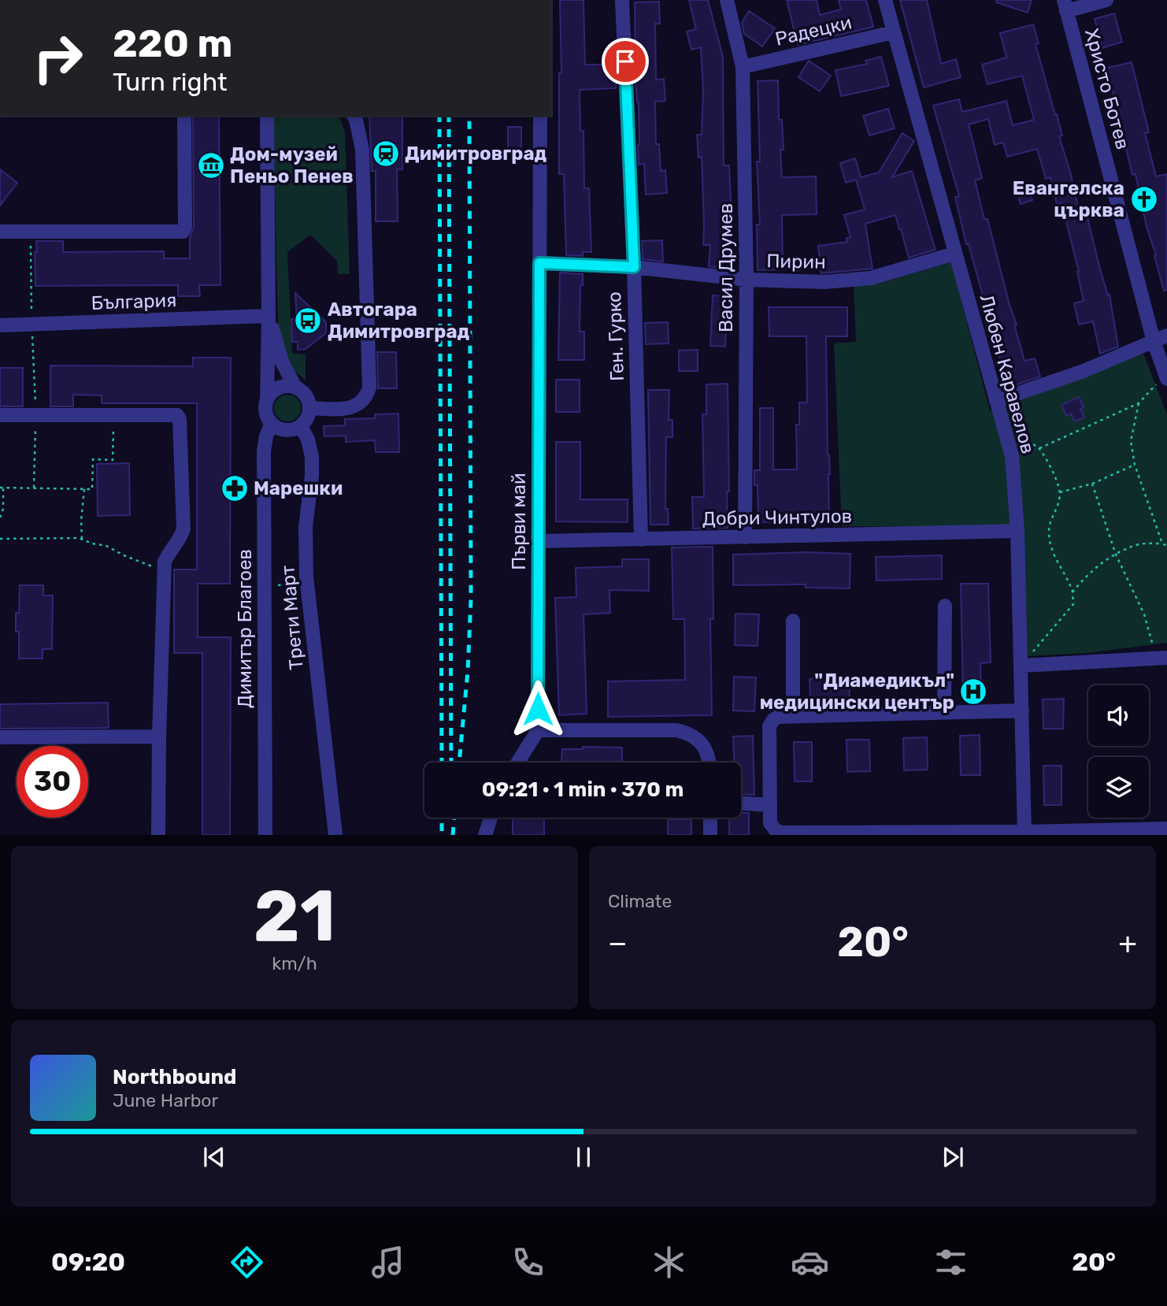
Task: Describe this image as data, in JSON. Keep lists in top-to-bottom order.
{
  "streets": {
    "street": [
      "Радецки",
      "Христо Ботев",
      "Пирин",
      "Васил Друмев",
      "България",
      "Ген. Гурко",
      "Любен Каравелов",
      "Добри Чинтулов",
      "Първи май",
      "Трети Март",
      "Димитър Благоев"
    ]
  },
  "crossings": [
    ["Радецки", "Васил Друмев"],
    ["Радецки", "Любен Каравелов"],
    ["Пирин", "Васил Друмев"],
    ["Пирин", "Ген. Гурко"],
    ["Пирин", "Любен Каравелов"],
    ["Пирин", "Първи май"],
    ["Васил Друмев", "Добри Чинтулов"],
    ["Ген. Гурко", "Добри Чинтулов"],
    ["Любен Каравелов", "Добри Чинтулов"],
    ["Добри Чинтулов", "Първи май"],
    ["Трети Март", "Димитър Благоев"]
  ],
  "places": {
    "station": ["Димитровград"],
    "museum": ["Дом-музей Пеньо Пенев"],
    "church": ["Евангелска църква"],
    "bus stop": ["Автогара Димитровград"],
    "pharmacy": ["Марешки"],
    "hospital": ["\"Диамедикъл\" медицински център"]
  },
  "page": {
    "turn": ["220 m", "Turn right"],
    "limit": "30",
    "trip": "09:21 · 1 min · 370 m",
    "tile": [
      ["21", "km/h"],
      "Climate"
    ],
    "heat": ["−", "20°", "+"],
    "song": ["Northbound", "June Harbor"],
    "tabs": ["09:20", "20°"]
  }
}
